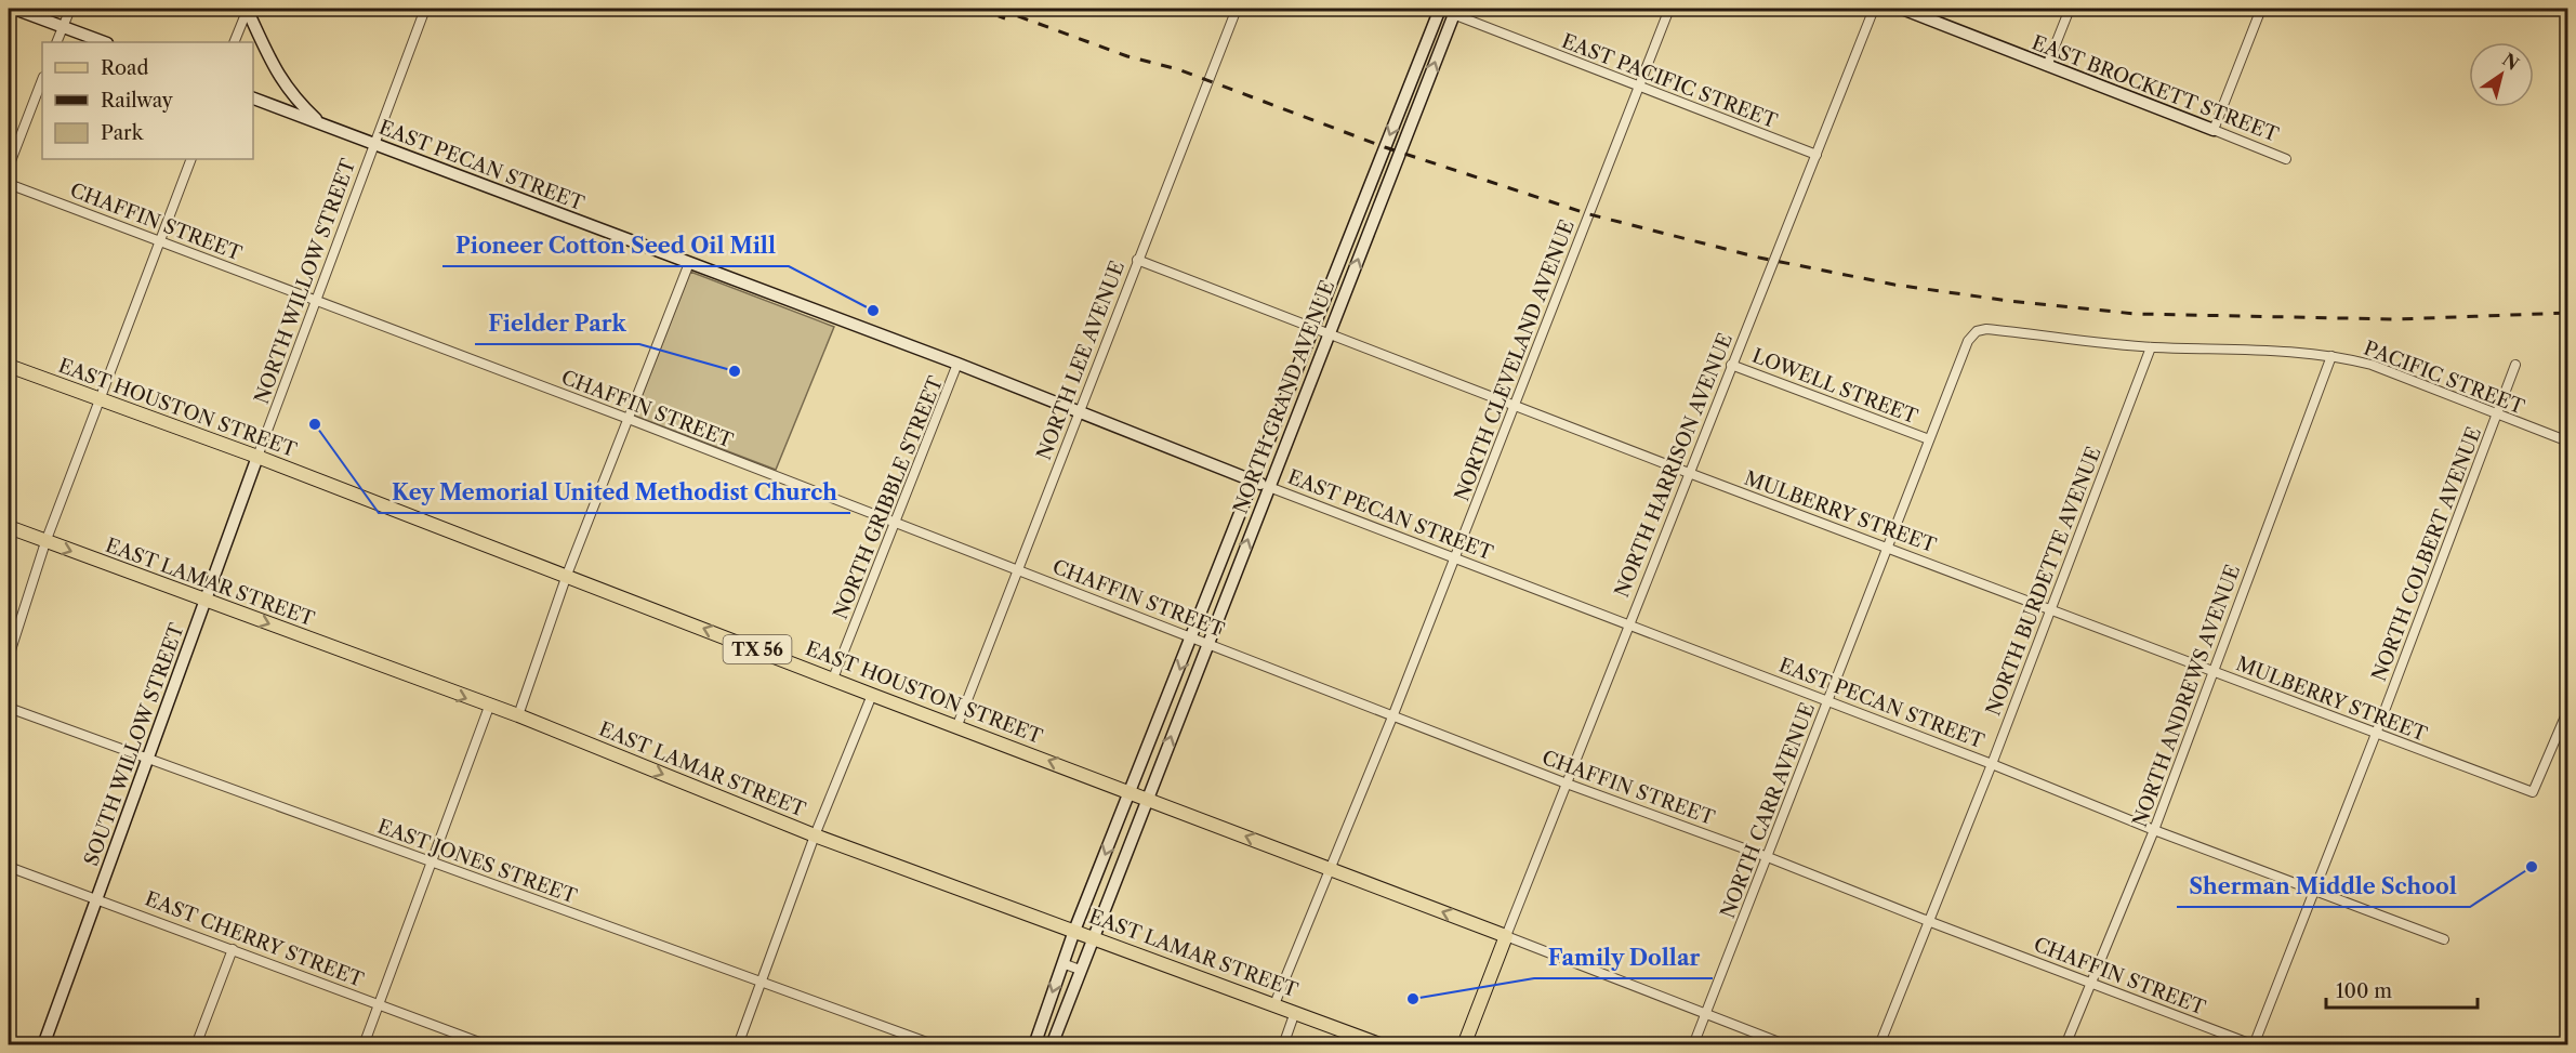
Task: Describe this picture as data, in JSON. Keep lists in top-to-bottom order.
{
  "streets": {
    "main road": ["EAST HOUSTON STREET", "EAST LAMAR STREET", "TX 56"],
    "street": [
      "EAST PACIFIC STREET",
      "EAST BROCKETT STREET",
      "EAST PECAN STREET",
      "CHAFFIN STREET",
      "NORTH WILLOW STREET",
      "NORTH LEE AVENUE",
      "NORTH CLEVELAND AVENUE",
      "PACIFIC STREET",
      "LOWELL STREET",
      "NORTH GRAND AVENUE",
      "NORTH HARRISON AVENUE",
      "NORTH GRIBBLE STREET",
      "MULBERRY STREET",
      "NORTH COLBERT AVENUE",
      "NORTH BURDETTE AVENUE",
      "NORTH ANDREWS AVENUE",
      "SOUTH WILLOW STREET",
      "NORTH CARR AVENUE",
      "EAST JONES STREET",
      "EAST CHERRY STREET"
    ]
  },
  "crossings": [
    ["EAST PACIFIC STREET", "NORTH CLEVELAND AVENUE"],
    ["EAST PACIFIC STREET", "NORTH GRAND AVENUE"],
    ["EAST PACIFIC STREET", "NORTH HARRISON AVENUE"],
    ["EAST PECAN STREET", "NORTH WILLOW STREET"],
    ["EAST PECAN STREET", "NORTH LEE AVENUE"],
    ["EAST PECAN STREET", "NORTH CLEVELAND AVENUE"],
    ["EAST PECAN STREET", "NORTH GRAND AVENUE"],
    ["EAST PECAN STREET", "NORTH HARRISON AVENUE"],
    ["EAST PECAN STREET", "NORTH GRIBBLE STREET"],
    ["EAST PECAN STREET", "NORTH COLBERT AVENUE"],
    ["EAST PECAN STREET", "NORTH BURDETTE AVENUE"],
    ["EAST PECAN STREET", "NORTH ANDREWS AVENUE"],
    ["EAST PECAN STREET", "NORTH CARR AVENUE"],
    ["CHAFFIN STREET", "NORTH WILLOW STREET"],
    ["CHAFFIN STREET", "NORTH LEE AVENUE"],
    ["CHAFFIN STREET", "NORTH CLEVELAND AVENUE"],
    ["CHAFFIN STREET", "NORTH GRAND AVENUE"],
    ["CHAFFIN STREET", "NORTH HARRISON AVENUE"],
    ["CHAFFIN STREET", "NORTH GRIBBLE STREET"],
    ["CHAFFIN STREET", "NORTH COLBERT AVENUE"],
    ["CHAFFIN STREET", "NORTH BURDETTE AVENUE"],
    ["CHAFFIN STREET", "NORTH ANDREWS AVENUE"],
    ["CHAFFIN STREET", "NORTH CARR AVENUE"],
    ["NORTH WILLOW STREET", "EAST HOUSTON STREET"],
    ["NORTH WILLOW STREET", "SOUTH WILLOW STREET"],
    ["NORTH LEE AVENUE", "EAST HOUSTON STREET"],
    ["NORTH LEE AVENUE", "MULBERRY STREET"],
    ["NORTH CLEVELAND AVENUE", "EAST HOUSTON STREET"],
    ["NORTH CLEVELAND AVENUE", "MULBERRY STREET"],
    ["NORTH CLEVELAND AVENUE", "EAST LAMAR STREET"],
    ["PACIFIC STREET", "NORTH COLBERT AVENUE"],
    ["PACIFIC STREET", "NORTH BURDETTE AVENUE"],
    ["PACIFIC STREET", "NORTH ANDREWS AVENUE"],
    ["PACIFIC STREET", "NORTH CARR AVENUE"],
    ["LOWELL STREET", "NORTH HARRISON AVENUE"],
    ["LOWELL STREET", "NORTH CARR AVENUE"],
    ["NORTH GRAND AVENUE", "EAST HOUSTON STREET"],
    ["NORTH GRAND AVENUE", "MULBERRY STREET"],
    ["NORTH GRAND AVENUE", "EAST LAMAR STREET"],
    ["EAST HOUSTON STREET", "NORTH HARRISON AVENUE"],
    ["EAST HOUSTON STREET", "NORTH GRIBBLE STREET"],
    ["EAST HOUSTON STREET", "SOUTH WILLOW STREET"],
    ["EAST HOUSTON STREET", "NORTH CARR AVENUE"],
    ["NORTH HARRISON AVENUE", "MULBERRY STREET"],
    ["MULBERRY STREET", "NORTH COLBERT AVENUE"],
    ["MULBERRY STREET", "NORTH BURDETTE AVENUE"],
    ["MULBERRY STREET", "NORTH ANDREWS AVENUE"],
    ["MULBERRY STREET", "NORTH CARR AVENUE"],
    ["EAST LAMAR STREET", "SOUTH WILLOW STREET"],
    ["SOUTH WILLOW STREET", "EAST JONES STREET"],
    ["SOUTH WILLOW STREET", "EAST CHERRY STREET"]
  ],
  "one_way": ["EAST HOUSTON STREET", "EAST LAMAR STREET"],
  "places": [
    "Pioneer Cotton Seed Oil Mill",
    "Fielder Park",
    "Key Memorial United Methodist Church",
    "Sherman Middle School",
    "Family Dollar"
  ],
  "legend": ["Road", "Railway", "Park"],
  "scale_bar": "100 m",
  "north": "top right"
}
